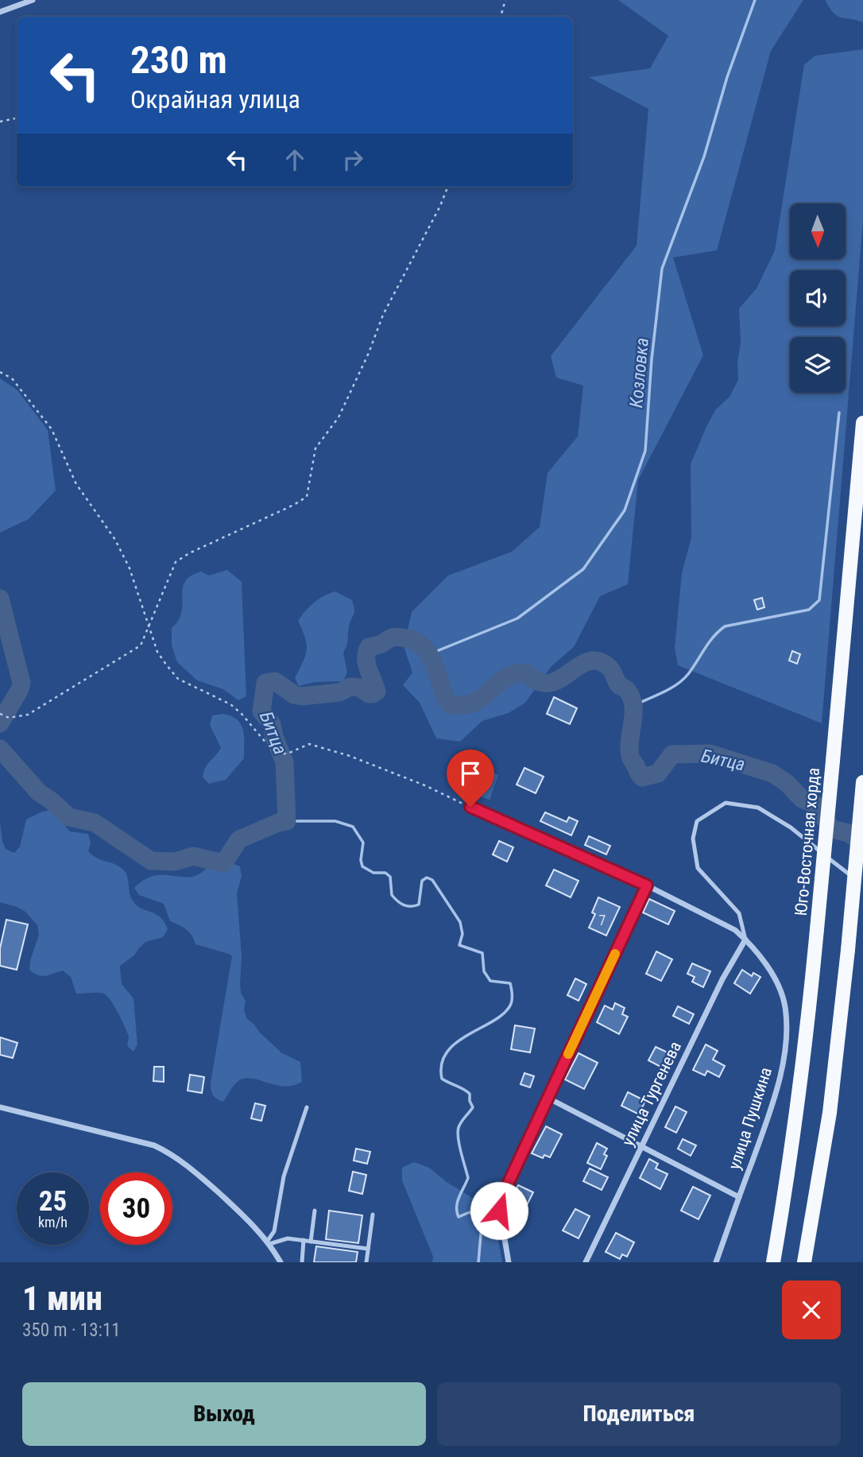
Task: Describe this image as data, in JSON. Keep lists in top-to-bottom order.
{
  "streets": {
    "main road": ["Юго-Восточная хорда"],
    "street": ["улица Тургенева", "улица Пушкина"]
  },
  "crossings": [
    ["улица Тургенева", "улица Пушкина"]
  ],
  "water": ["Козловка", "Битца"],
  "house_numbers": ["7"],
  "north": "bottom",
  "page": {
    "turn": ["230 m", "Окрайная улица"],
    "speed": "25 km/h",
    "limit": "30",
    "heading": ["1 мин", "350 m · 13:11"],
    "buttons": ["Выход", "Поделиться"]
  }
}
